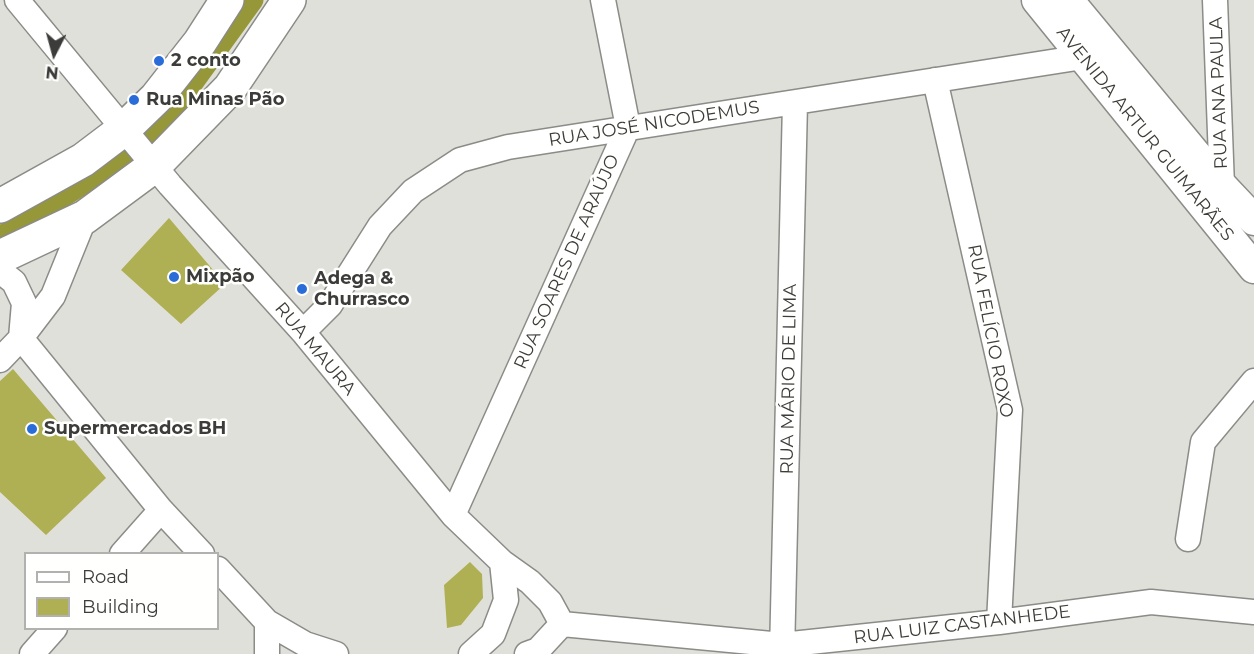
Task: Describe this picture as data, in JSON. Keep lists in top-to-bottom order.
{
  "streets": {
    "street": [
      "RUA ANA PAULA",
      "RUA JOSÉ NICODEMUS",
      "AVENIDA ARTUR GUIMARÃES",
      "RUA SOARES DE ARAÚJO",
      "RUA FELÍCIO ROXO",
      "RUA MAURA",
      "RUA MÁRIO DE LIMA",
      "RUA LUIZ CASTANHEDE"
    ]
  },
  "crossings": [
    ["RUA ANA PAULA", "AVENIDA ARTUR GUIMARÃES"],
    ["RUA JOSÉ NICODEMUS", "AVENIDA ARTUR GUIMARÃES"],
    ["RUA JOSÉ NICODEMUS", "RUA SOARES DE ARAÚJO"],
    ["RUA JOSÉ NICODEMUS", "RUA FELÍCIO ROXO"],
    ["RUA JOSÉ NICODEMUS", "RUA MAURA"],
    ["RUA JOSÉ NICODEMUS", "RUA MÁRIO DE LIMA"],
    ["RUA SOARES DE ARAÚJO", "RUA MAURA"],
    ["RUA FELÍCIO ROXO", "RUA LUIZ CASTANHEDE"],
    ["RUA MÁRIO DE LIMA", "RUA LUIZ CASTANHEDE"]
  ],
  "places": [
    "2 conto",
    "Rua Minas Pão",
    "Mixpão",
    "Adega & Churrasco",
    "Supermercados BH"
  ],
  "legend": ["Road", "Building"],
  "north": "bottom"
}
